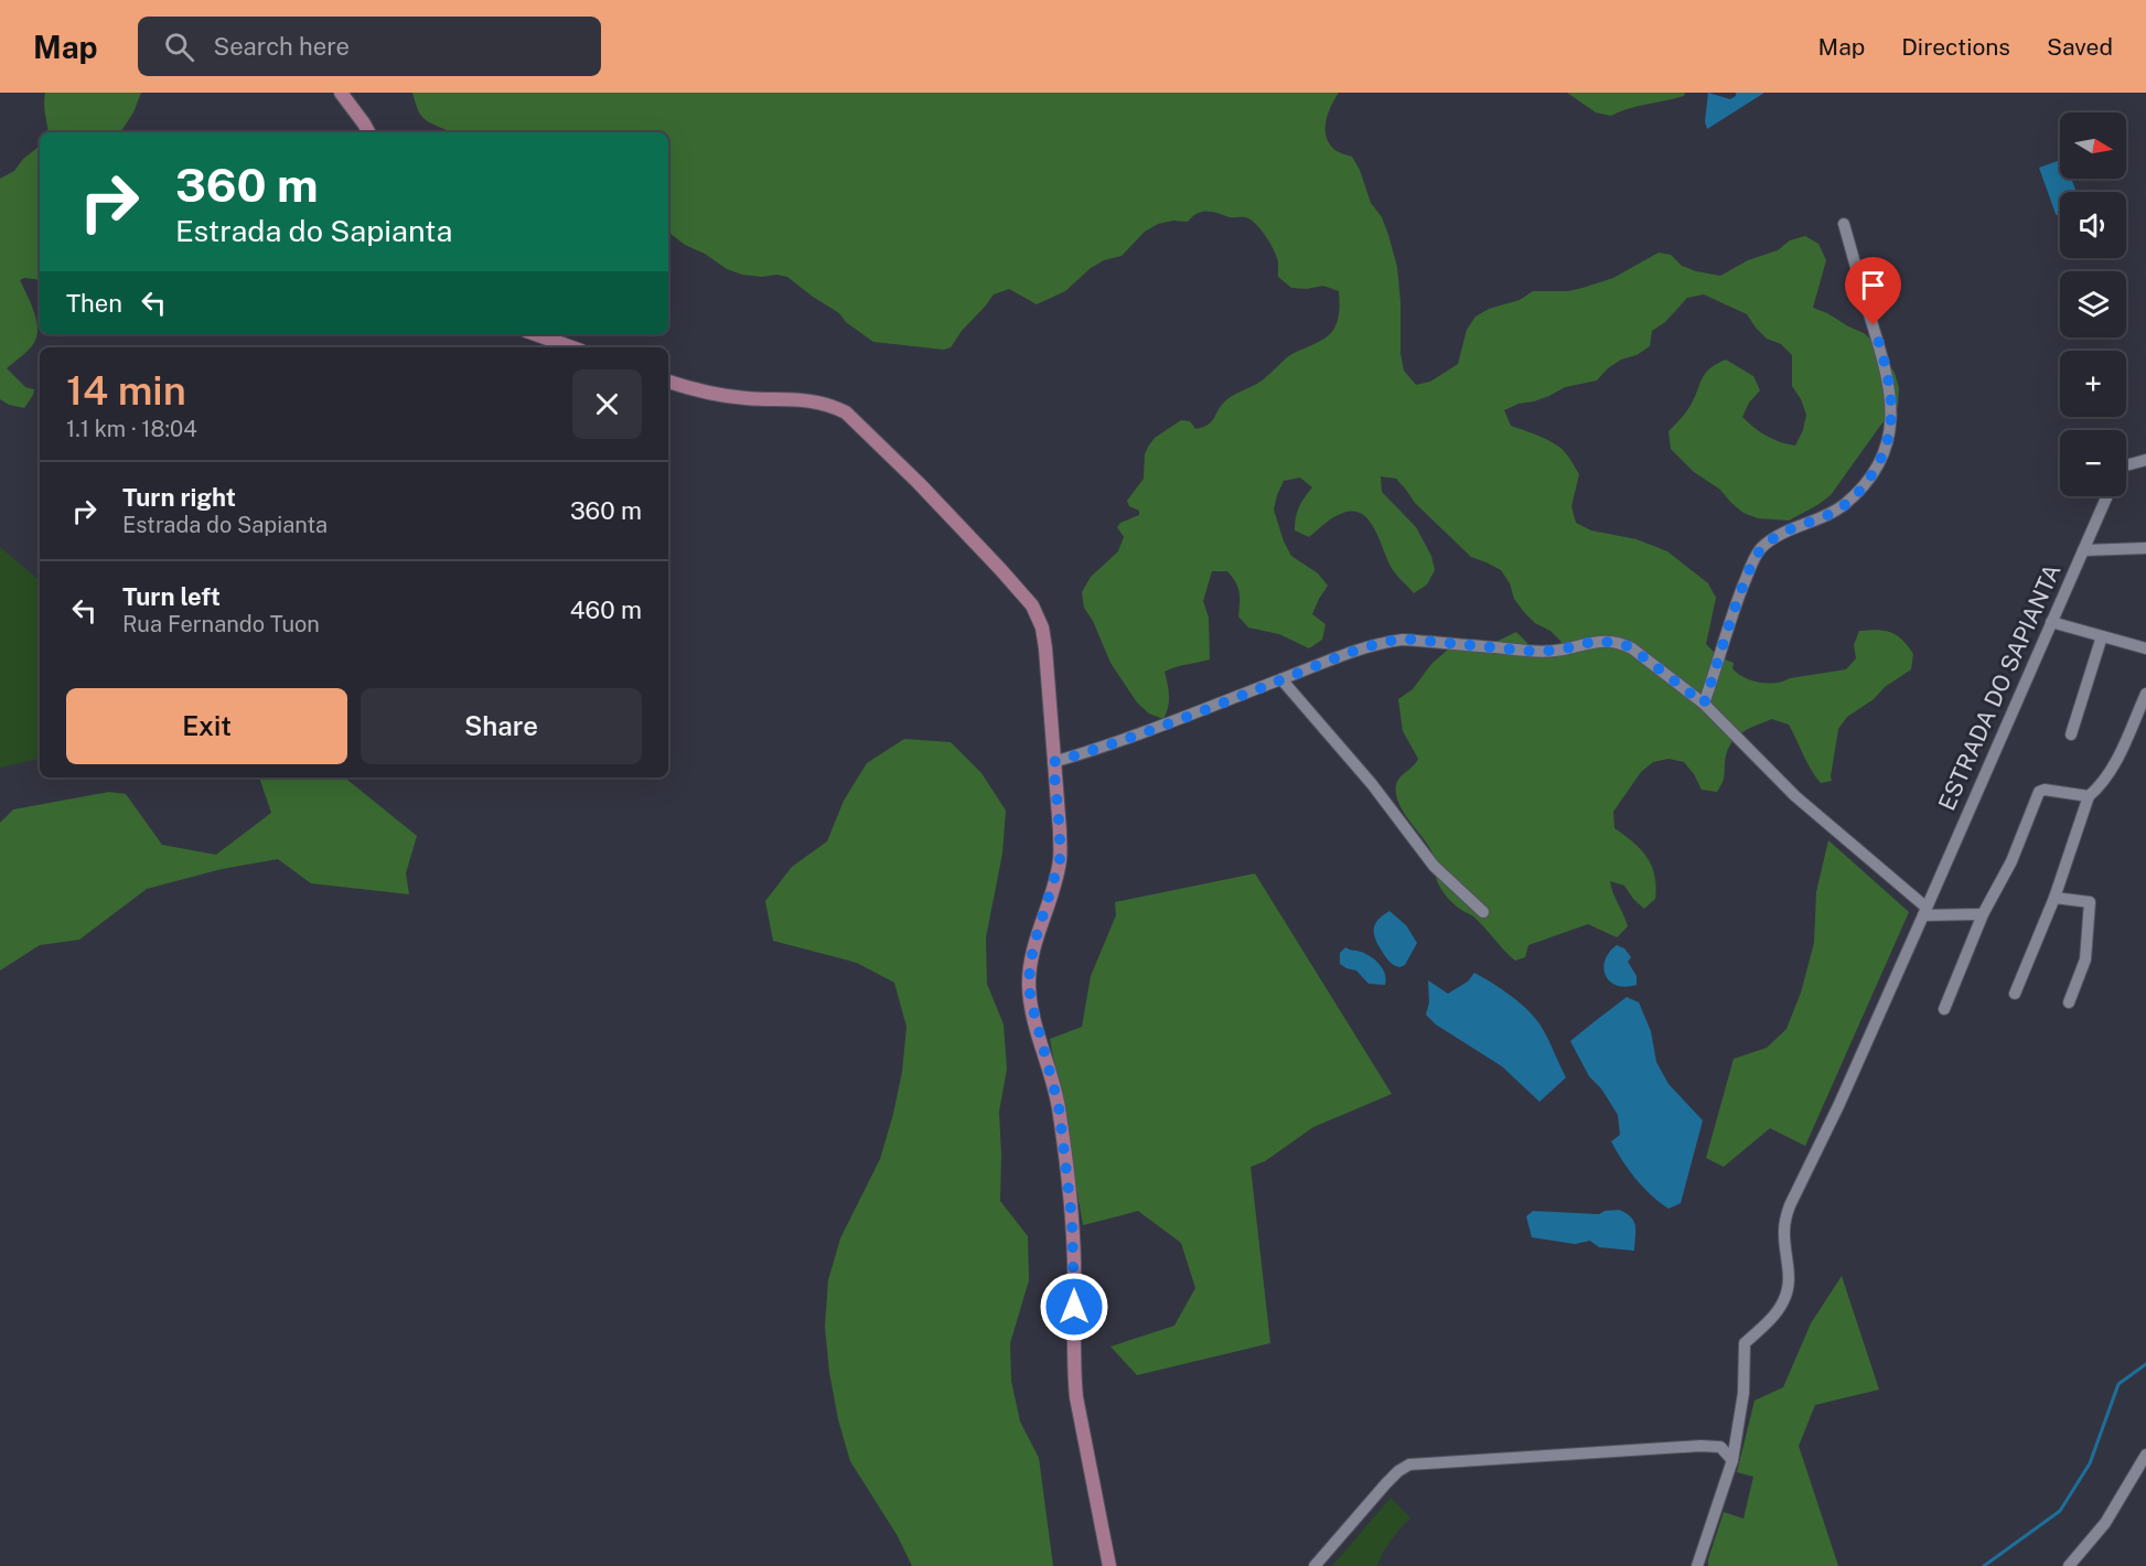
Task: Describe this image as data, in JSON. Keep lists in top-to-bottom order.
{
  "streets": {
    "street": ["ESTRADA DO SAPIANTA"]
  },
  "north": "right",
  "page": {
    "header": "Map",
    "search": "Search here",
    "nav": ["Map", "Directions", "Saved"],
    "map_buttons": ["+", "−"],
    "turn": ["360 m", "Estrada do Sapianta"],
    "then": "Then",
    "heading": ["14 min", "1.1 km · 18:04"],
    "list": [
      {
        "name": "Turn right",
        "note": "Estrada do Sapianta",
        "value": "360 m"
      },
      {
        "name": "Turn left",
        "note": "Rua Fernando Tuon",
        "value": "460 m"
      }
    ],
    "buttons": ["Exit", "Share"]
  }
}
